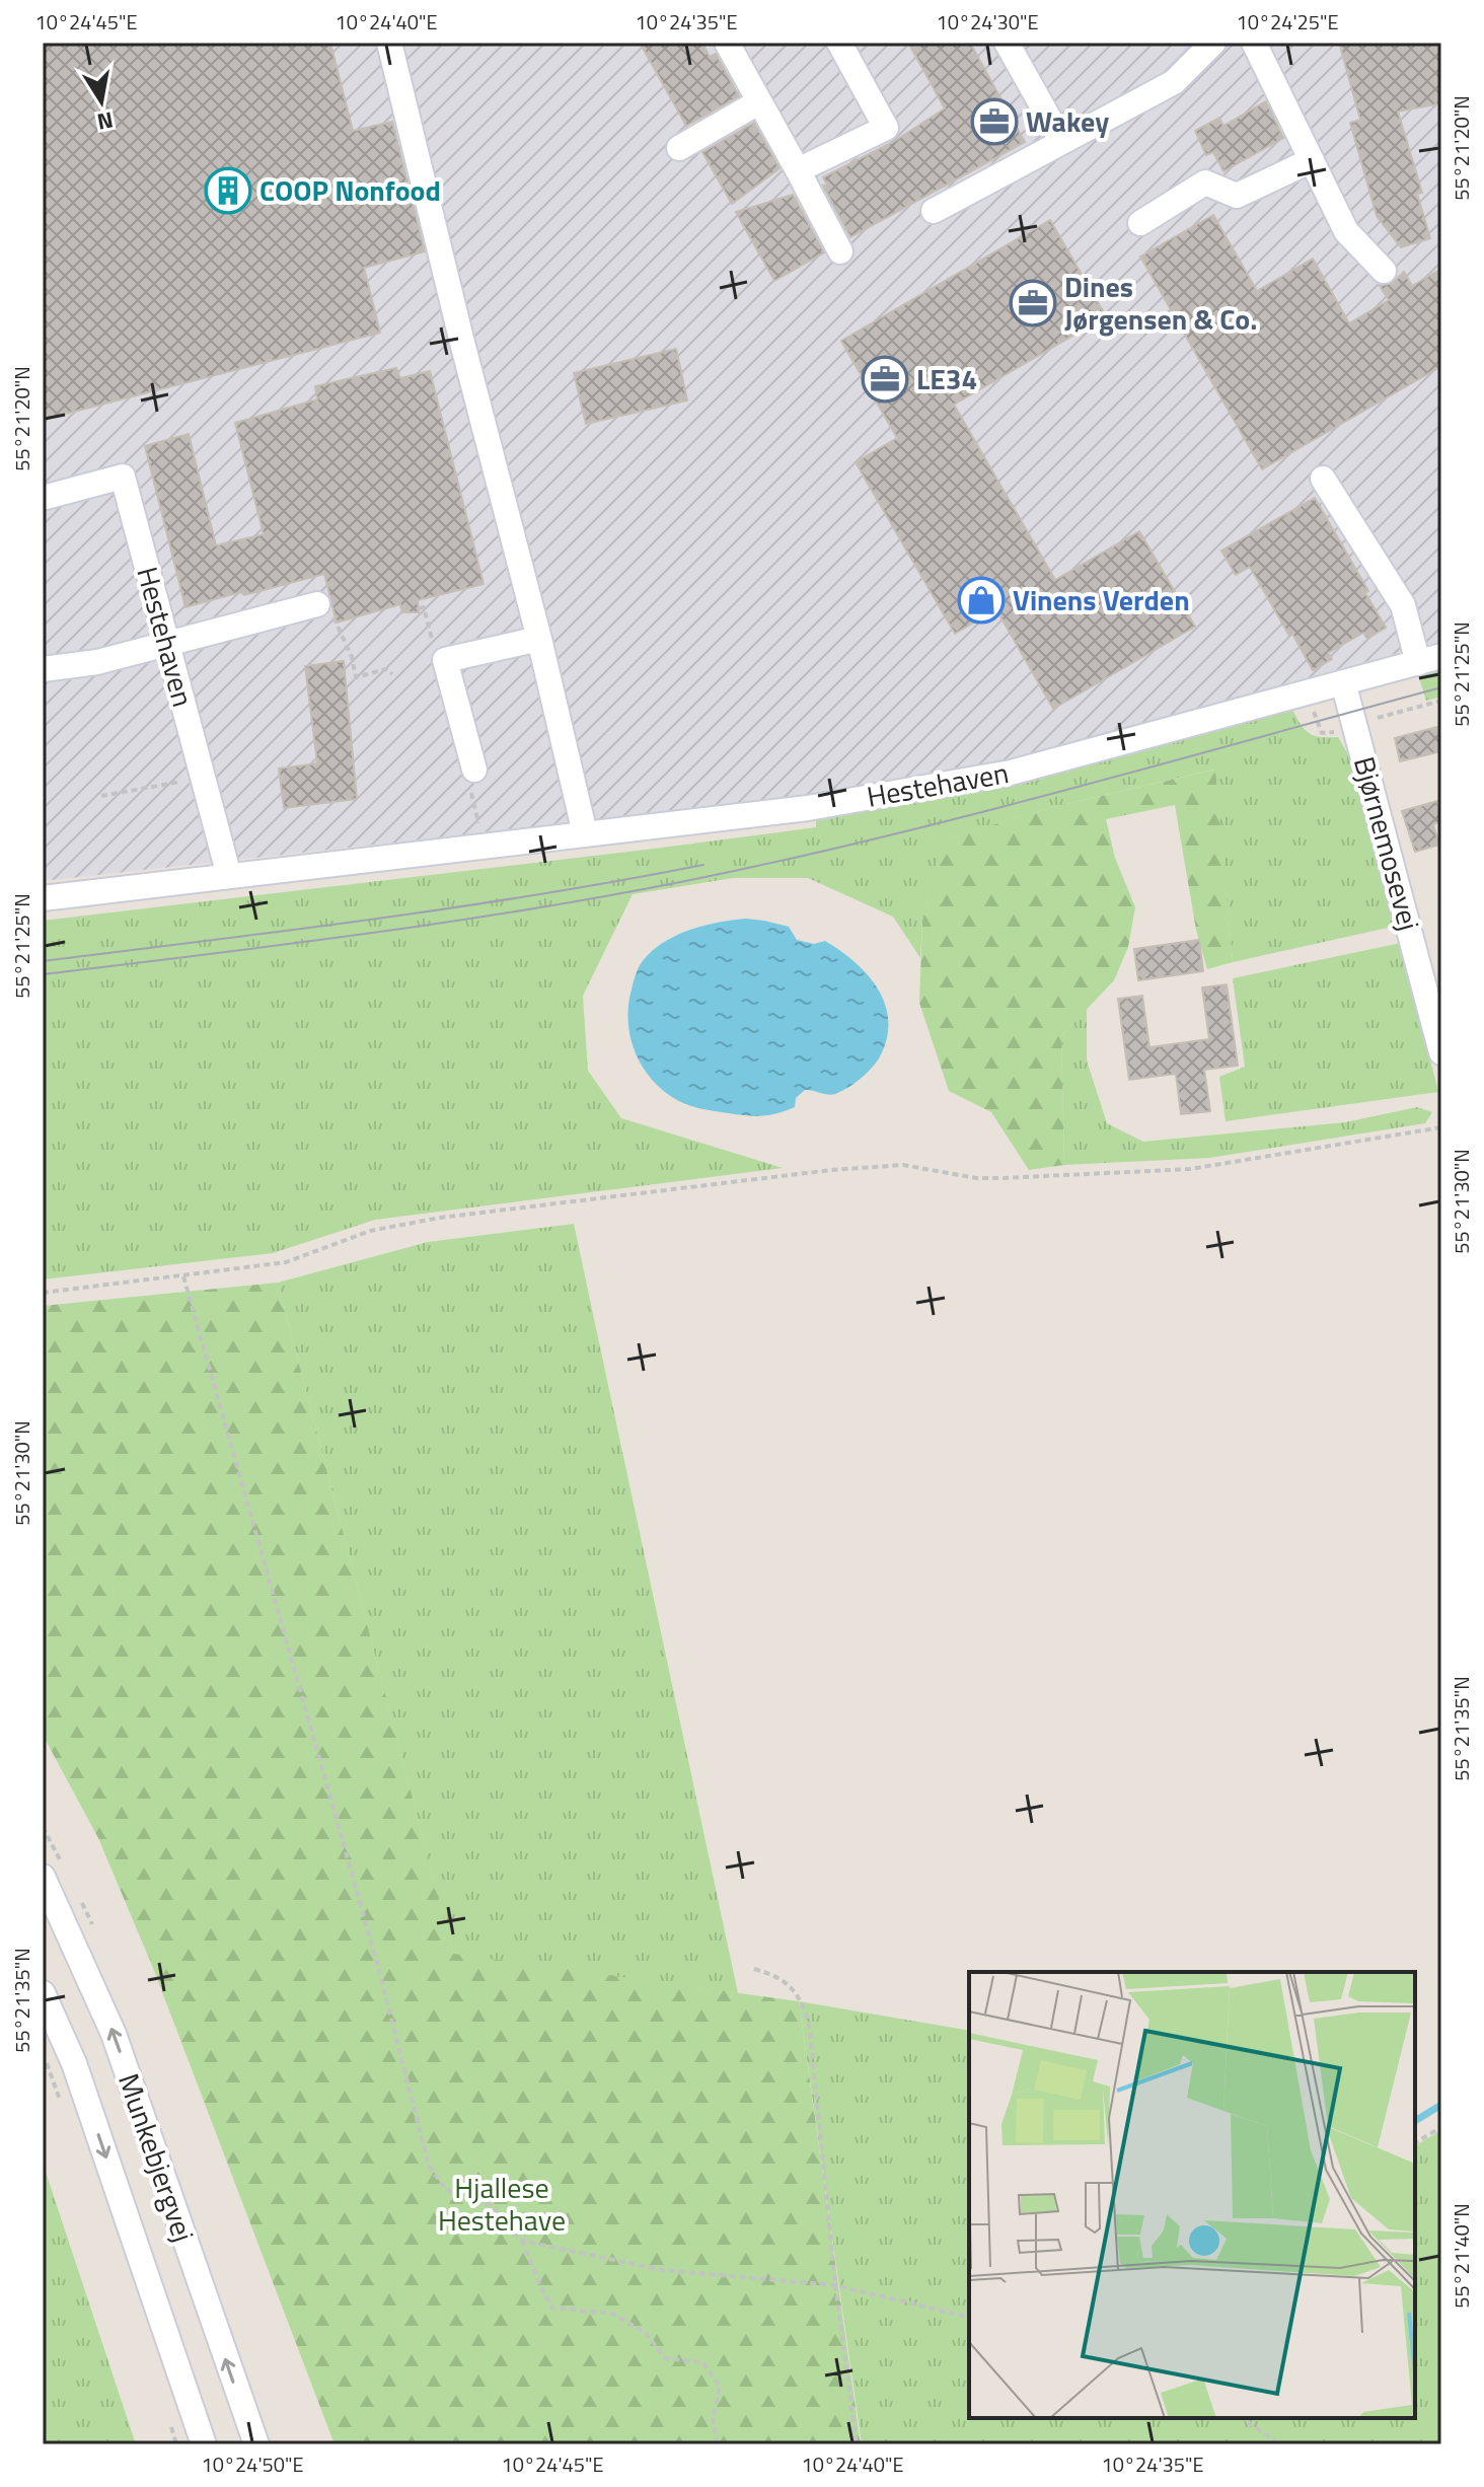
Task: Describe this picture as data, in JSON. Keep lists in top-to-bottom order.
{
  "streets": {
    "street": ["Hestehaven", "Bjørnemosevej", "Munkebjergvej"]
  },
  "crossings": [
    ["Hestehaven", "Bjørnemosevej"]
  ],
  "parks": ["Hjallese Hestehave"],
  "places": {
    "office": ["Wakey", "Dines Jørgensen & Co.", "LE34"],
    "building": ["COOP Nonfood"],
    "shop": ["Vinens Verden"]
  },
  "north": "bottom",
  "coordinates": [
    "10°24'45\"E",
    "10°24'40\"E",
    "10°24'35\"E",
    "10°24'30\"E",
    "10°24'25\"E",
    "55°21'20\"N",
    "55°21'25\"N",
    "55°21'30\"N",
    "55°21'35\"N",
    "55°21'40\"N",
    "10°24'50\"E"
  ]
}
